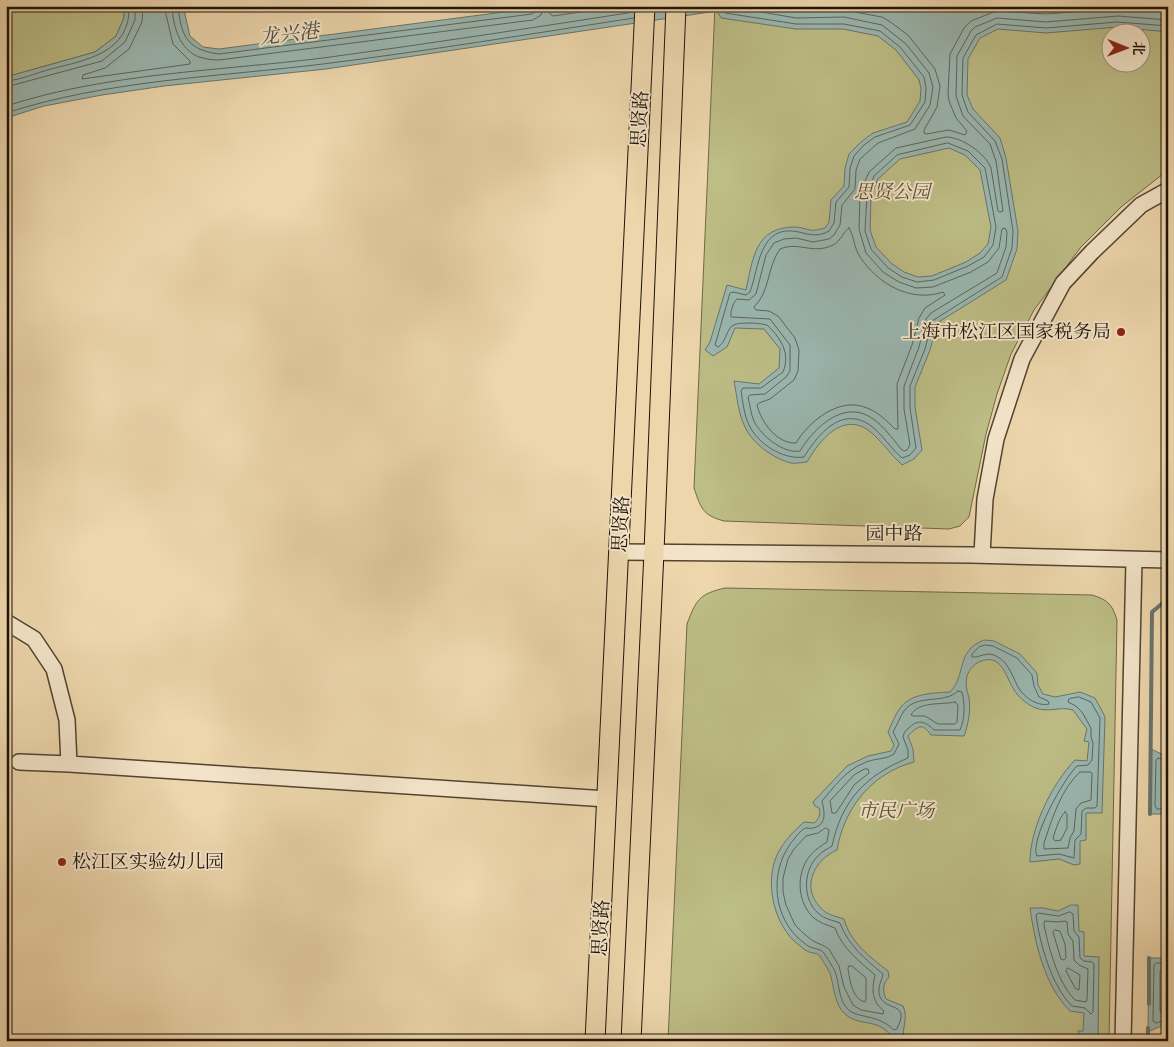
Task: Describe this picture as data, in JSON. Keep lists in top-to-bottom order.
{
  "streets": {
    "main road": ["思贤路"],
    "street": ["园中路"]
  },
  "crossings": [
    ["思贤路", "园中路"]
  ],
  "water": ["龙兴港"],
  "parks": ["思贤公园", "市民广场"],
  "places": ["上海市松江区国家税务局", "松江区实验幼儿园"],
  "north": "right"
}
